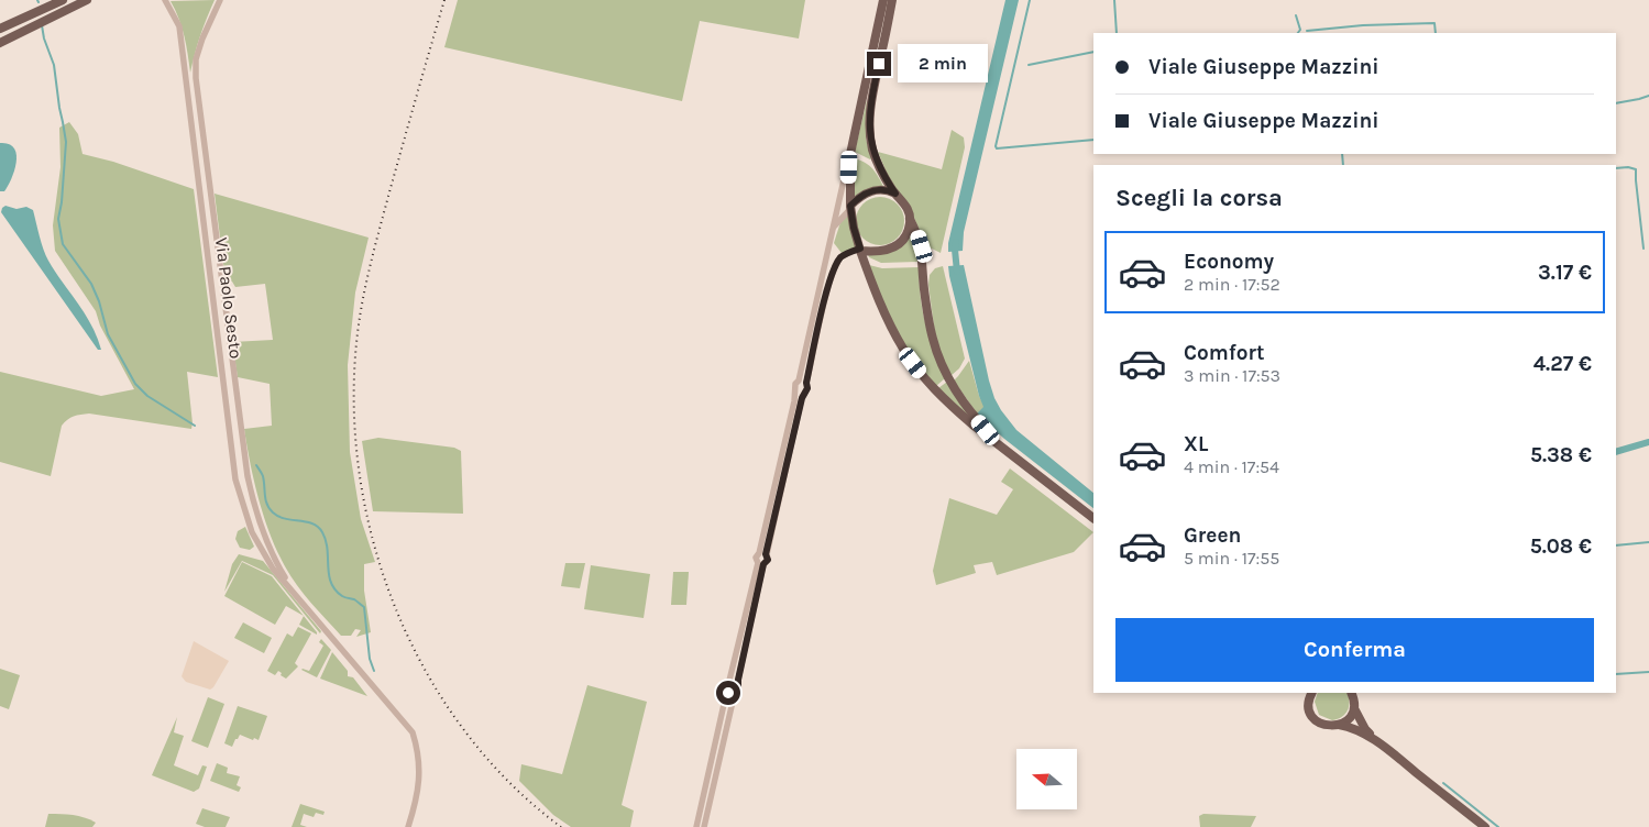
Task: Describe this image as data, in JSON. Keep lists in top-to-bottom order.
{
  "streets": {
    "street": ["Via Paolo Sesto"]
  },
  "north": "left",
  "page": {
    "banner": ["Viale Giuseppe Mazzini", "Viale Giuseppe Mazzini"],
    "bubble": "2 min",
    "heading": "Scegli la corsa",
    "list": [
      {
        "name": "Economy",
        "note": "2 min · 17:52",
        "value": "3.17 €"
      },
      {
        "name": "Comfort",
        "note": "3 min · 17:53",
        "value": "4.27 €"
      },
      {
        "name": "XL",
        "note": "4 min · 17:54",
        "value": "5.38 €"
      },
      {
        "name": "Green",
        "note": "5 min · 17:55",
        "value": "5.08 €"
      }
    ],
    "buttons": "Conferma"
  }
}
